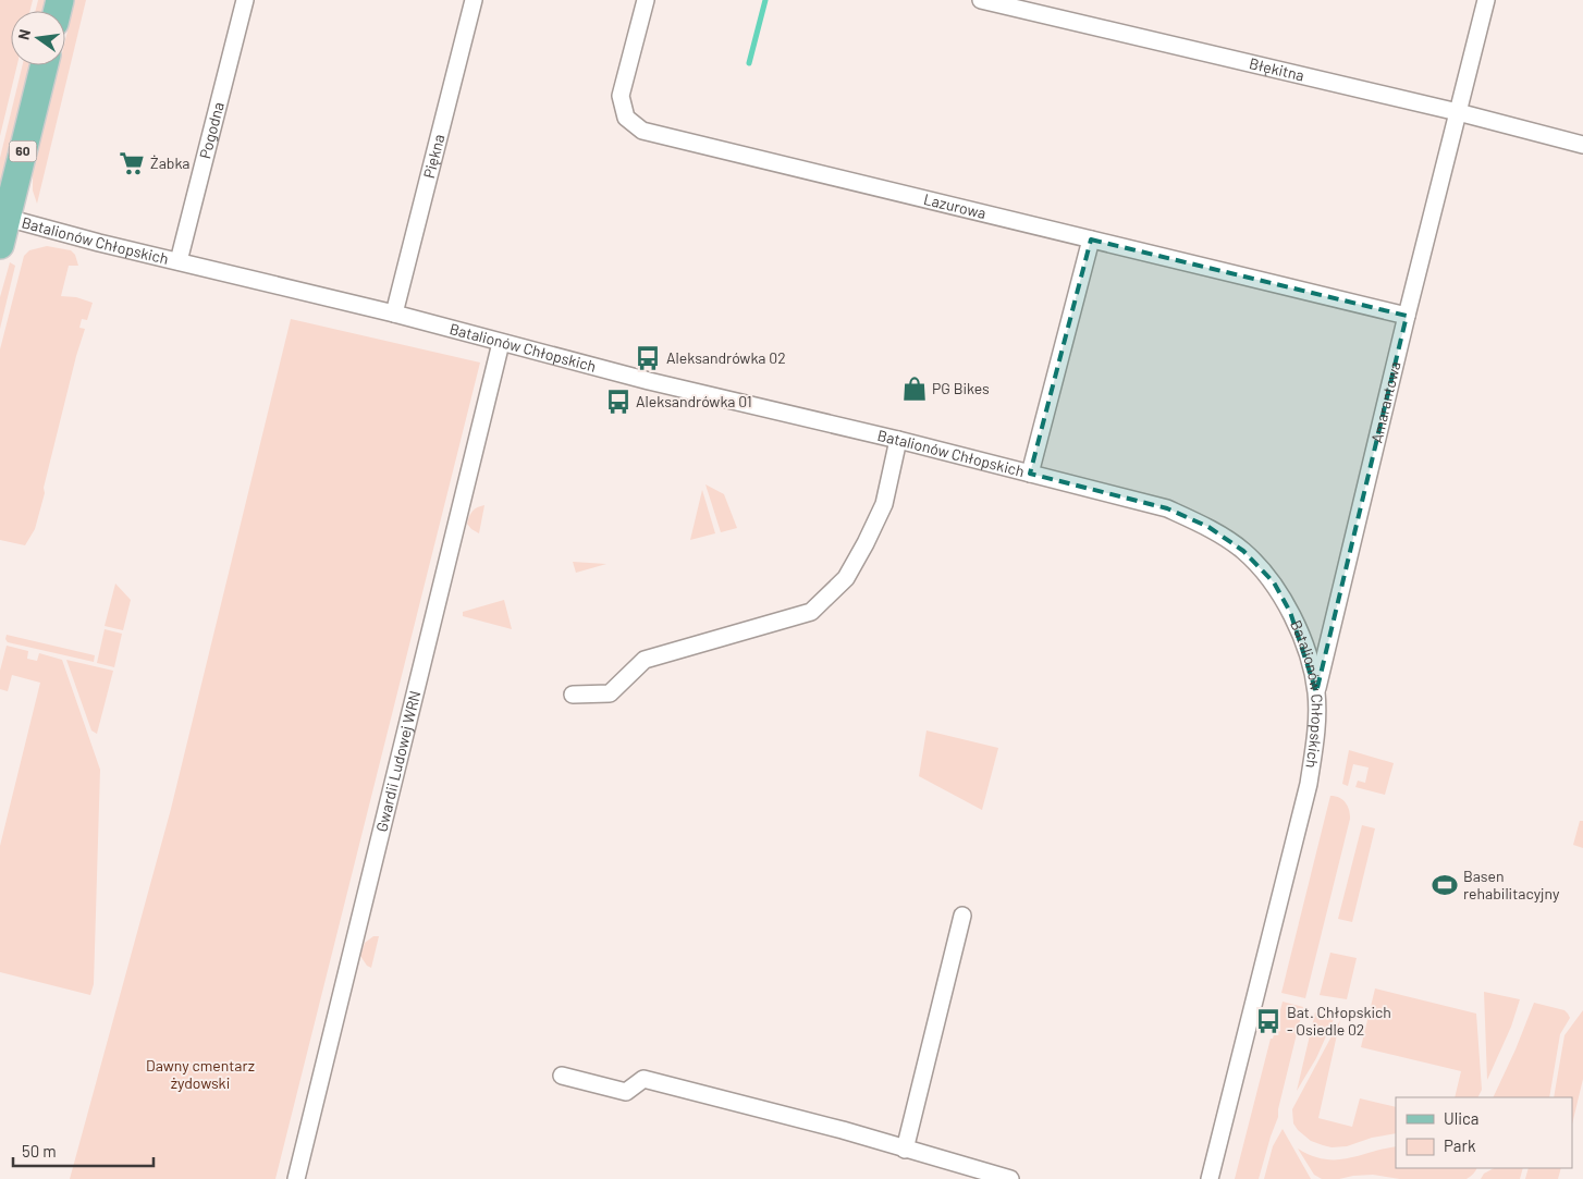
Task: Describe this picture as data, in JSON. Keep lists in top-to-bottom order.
{
  "streets": {
    "main road": ["60"],
    "street": [
      "Błękitna",
      "Pogodna",
      "Piękna",
      "Lazurowa",
      "Batalionów Chłopskich",
      "Amarantowa",
      "Gwardii Ludowej WRN"
    ]
  },
  "crossings": [
    ["Błękitna", "Amarantowa"],
    ["Pogodna", "Batalionów Chłopskich"],
    ["60", "Batalionów Chłopskich"],
    ["Piękna", "Batalionów Chłopskich"],
    ["Lazurowa", "Amarantowa"],
    ["Batalionów Chłopskich", "Amarantowa"],
    ["Batalionów Chłopskich", "Gwardii Ludowej WRN"]
  ],
  "parks": ["Dawny cmentarz żydowski"],
  "places": {
    "supermarket": ["Żabka"],
    "bus stop": ["Aleksandrówka 02", "Aleksandrówka 01", "Bat. Chłopskich - Osiedle 02"],
    "shop": ["PG Bikes"],
    "sports": ["Basen rehabilitacyjny"]
  },
  "legend": ["Ulica", "Park"],
  "scale_bar": "50 m",
  "north": "left"
}
